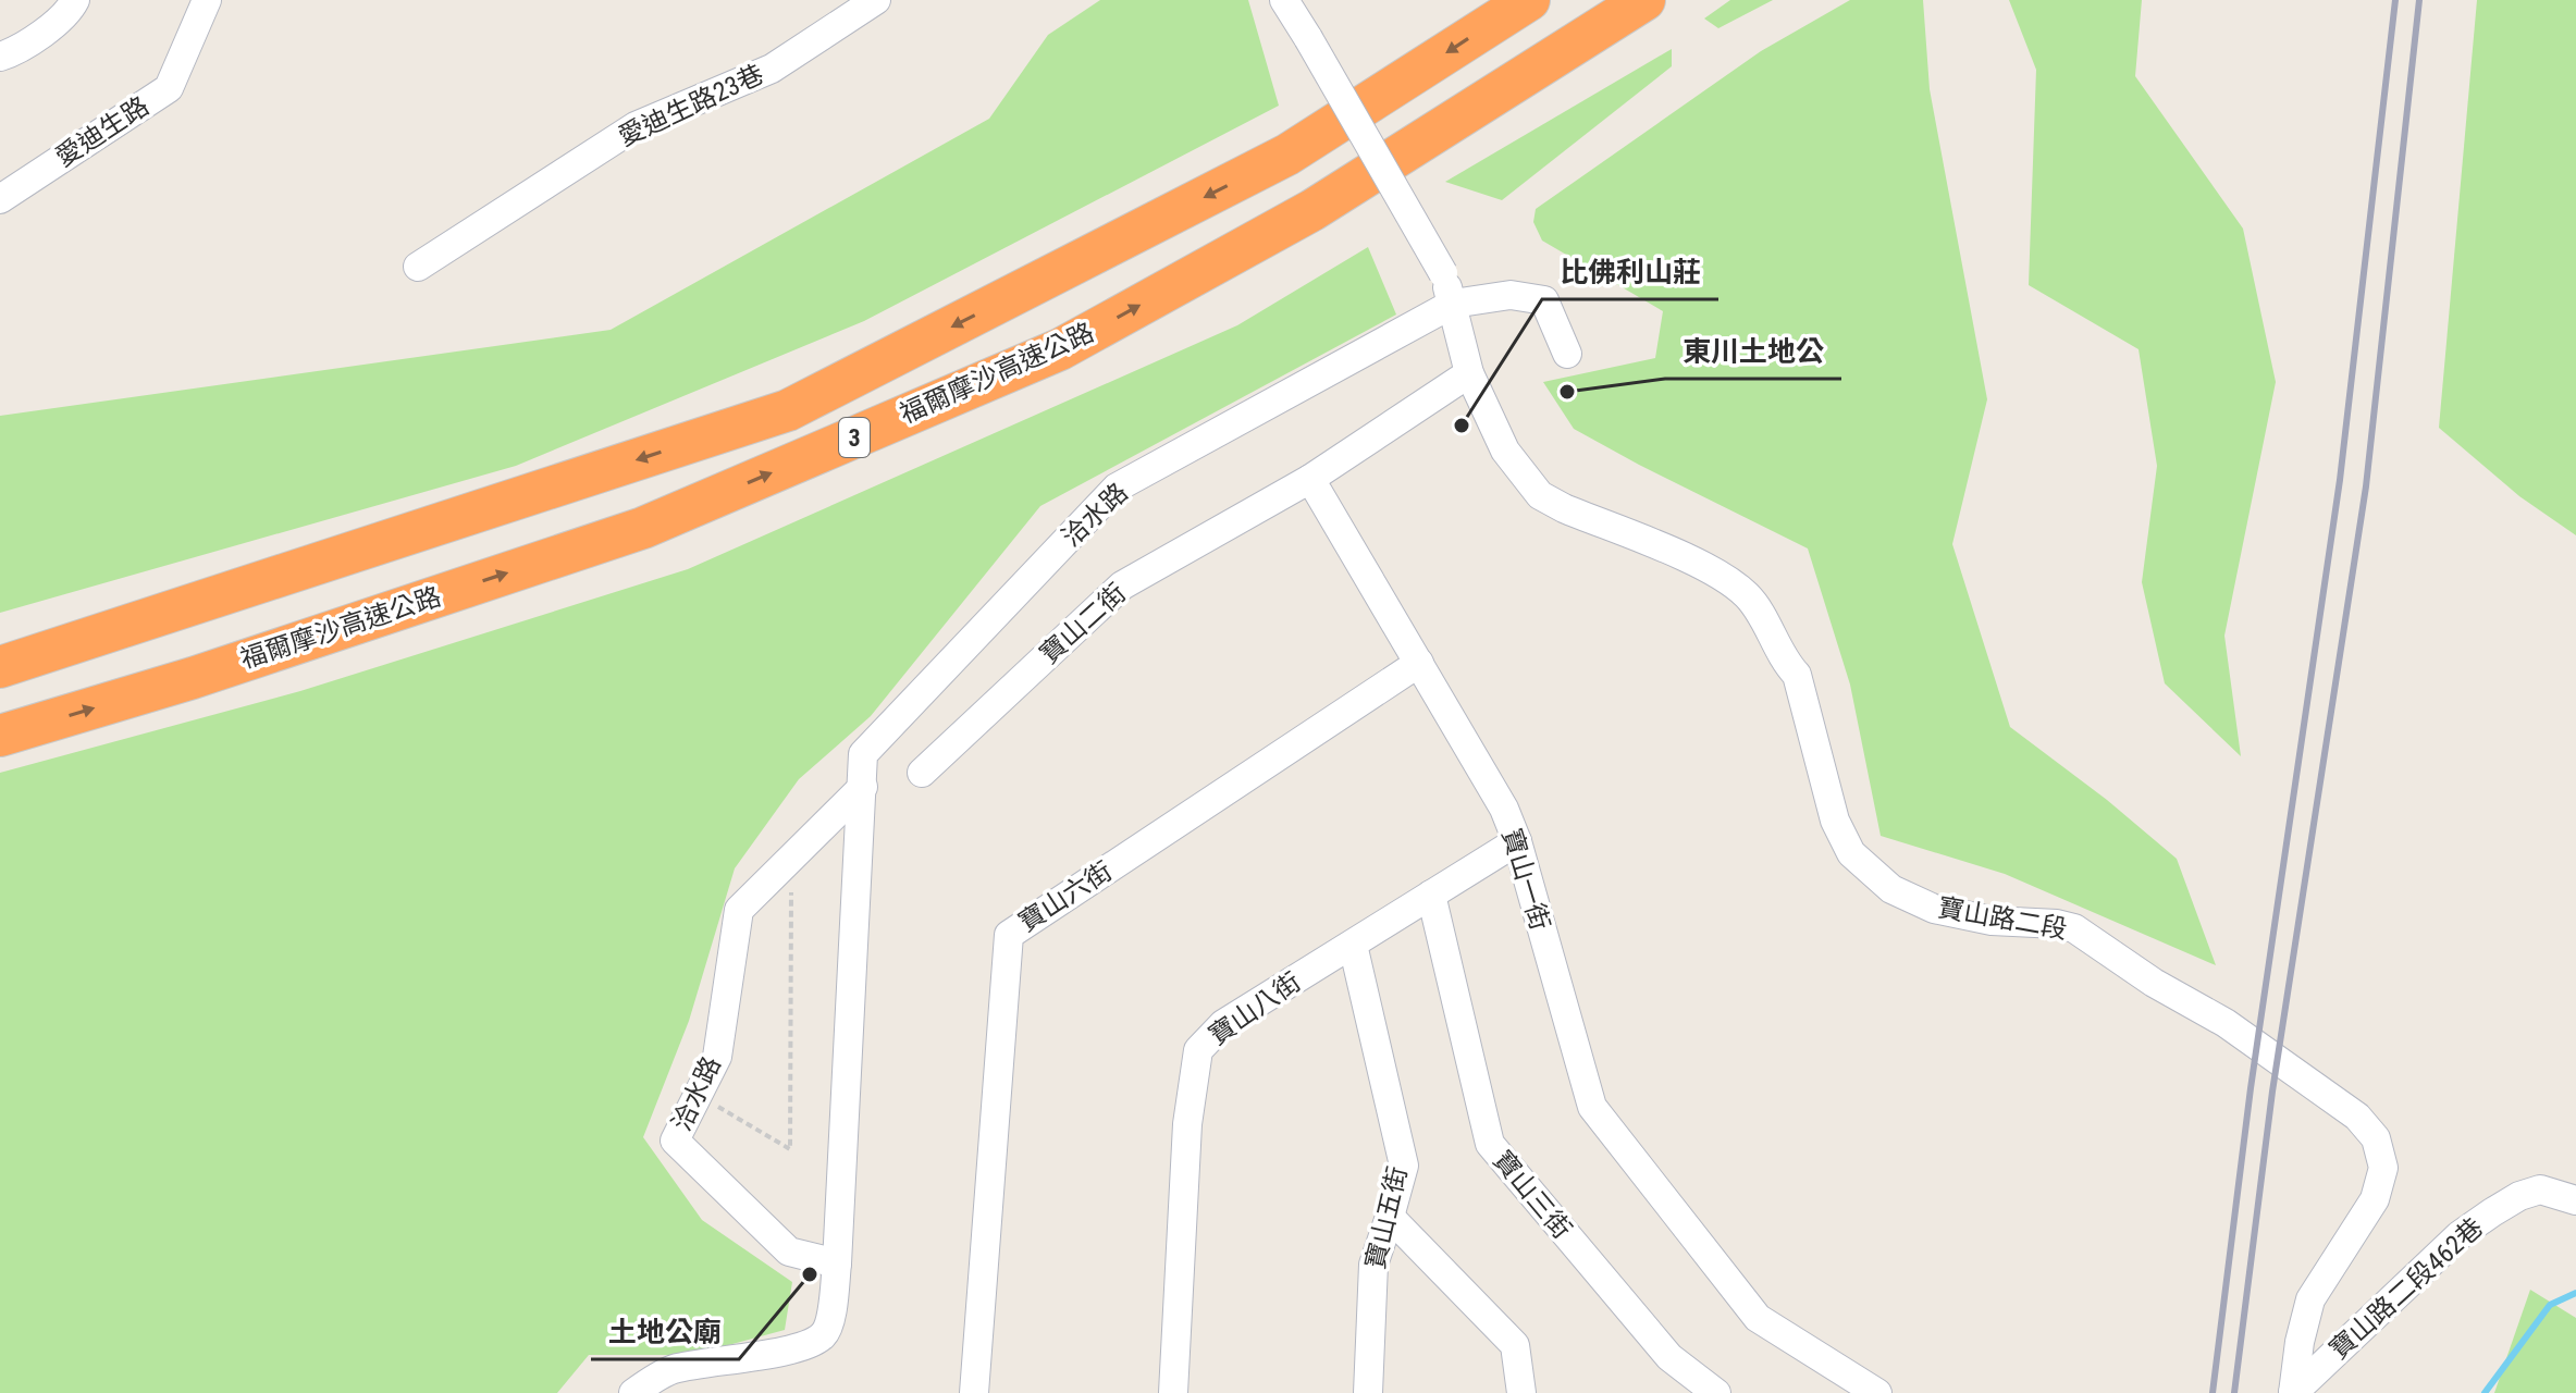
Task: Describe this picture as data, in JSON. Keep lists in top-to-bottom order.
{
  "streets": {
    "highway": ["福爾摩沙高速公路", "3"],
    "street": [
      "愛迪生路23巷",
      "愛迪生路",
      "洽水路",
      "寶山二街",
      "寶山一街",
      "寶山六街",
      "寶山路二段",
      "寶山八街",
      "寶山三街",
      "寶山五街",
      "寶山路二段462巷"
    ]
  },
  "crossings": [
    ["洽水路", "寶山路二段"],
    ["寶山二街", "寶山一街"],
    ["寶山一街", "寶山六街"],
    ["寶山一街", "寶山八街"],
    ["寶山路二段", "寶山路二段462巷"],
    ["寶山八街", "寶山三街"],
    ["寶山八街", "寶山五街"]
  ],
  "places": ["東川土地公", "比佛利山莊", "土地公廟"]
}
